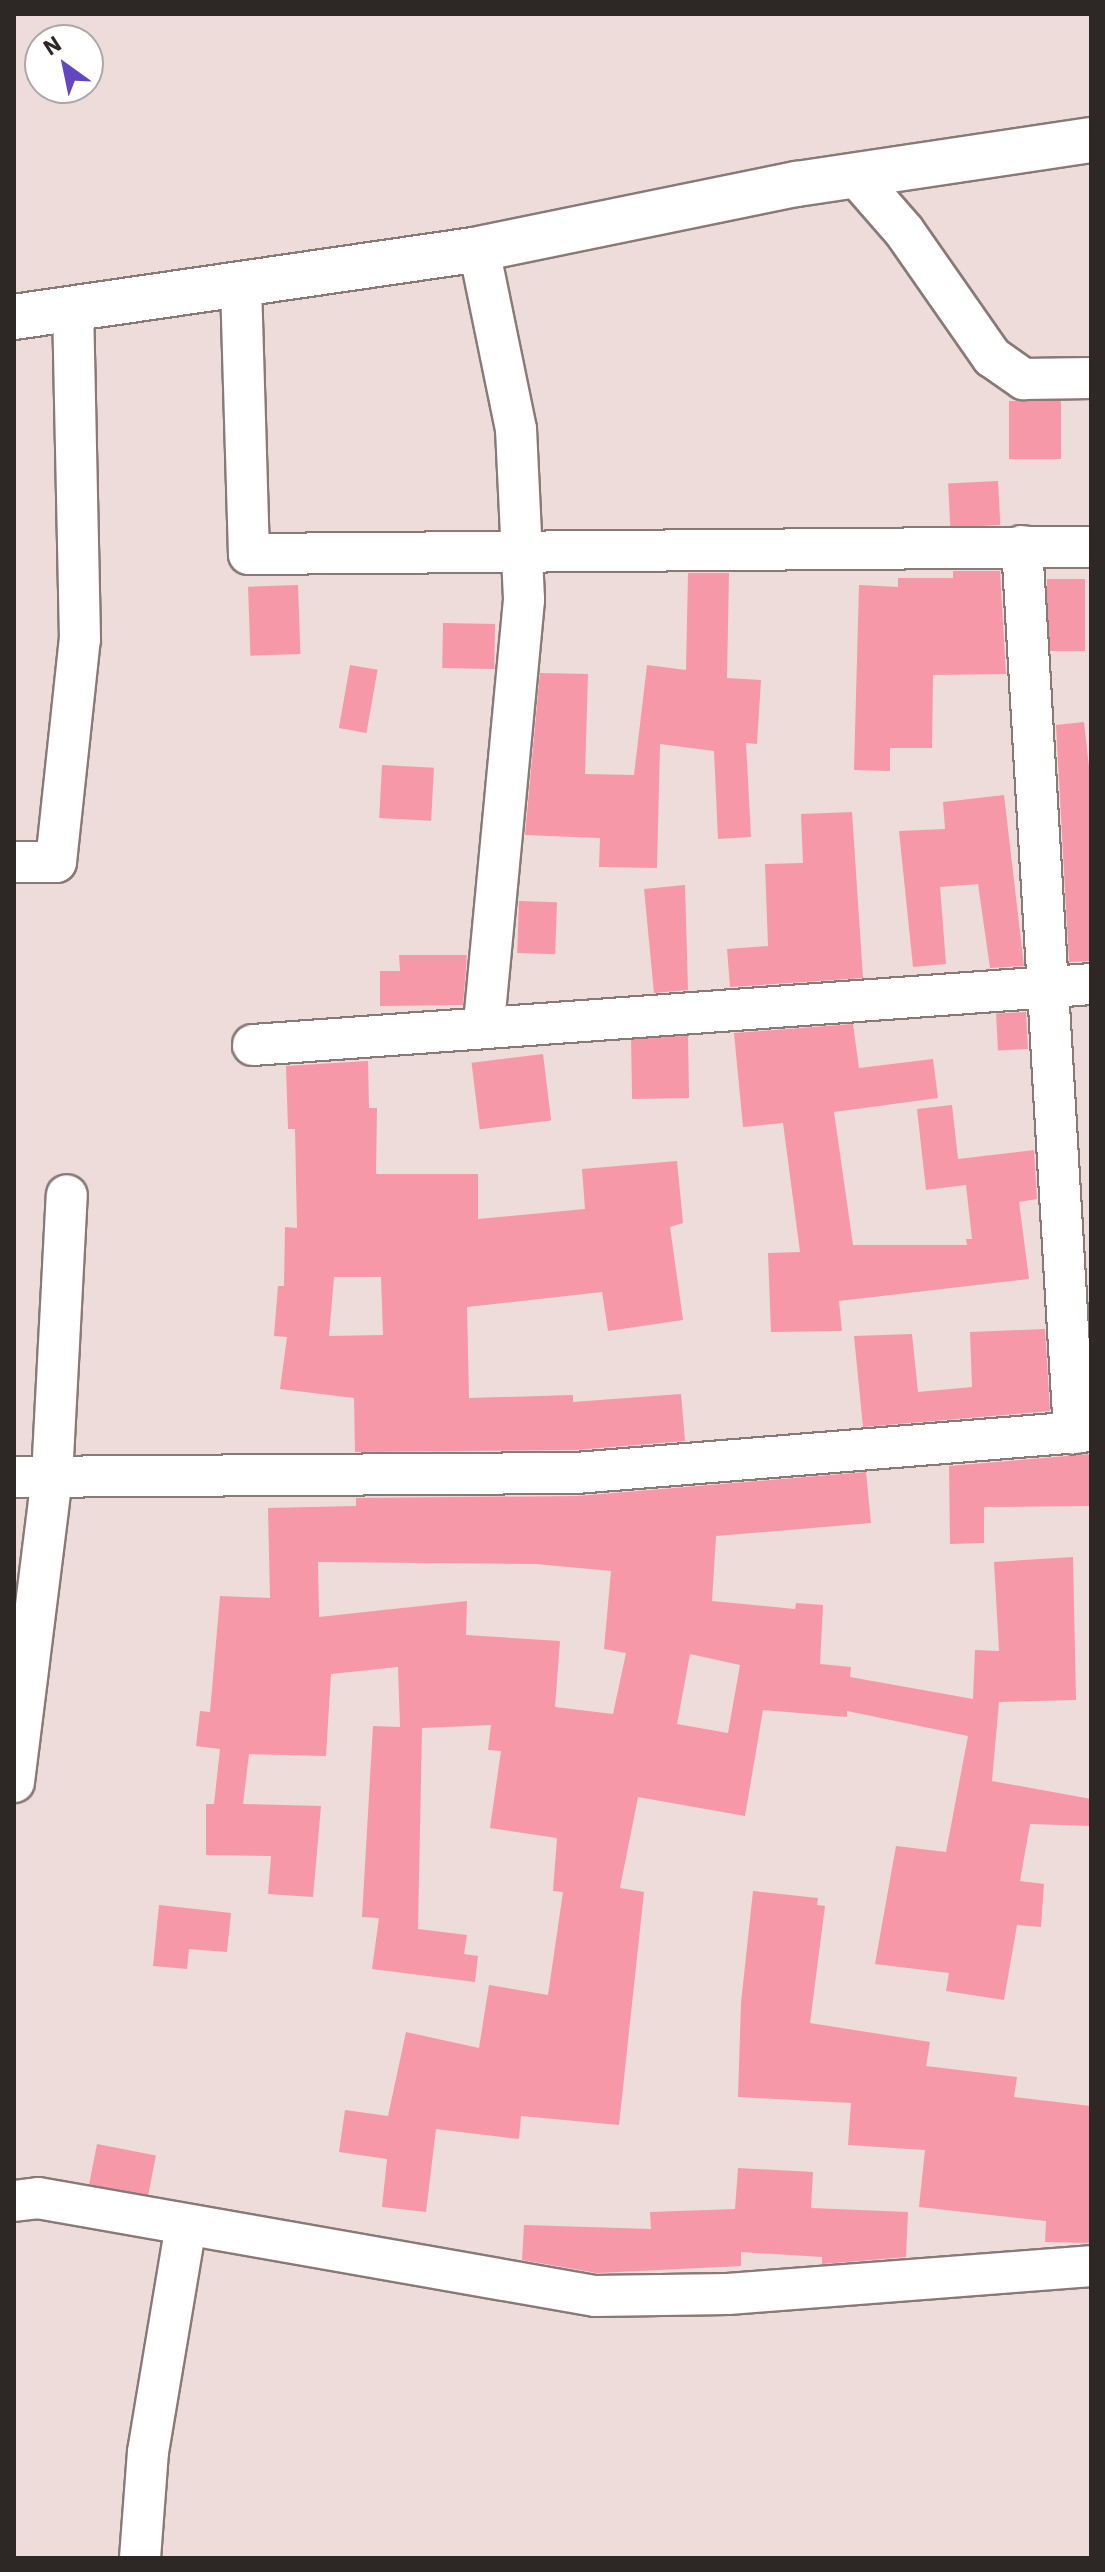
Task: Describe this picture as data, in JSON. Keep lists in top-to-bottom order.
{
  "north": "top left"
}
